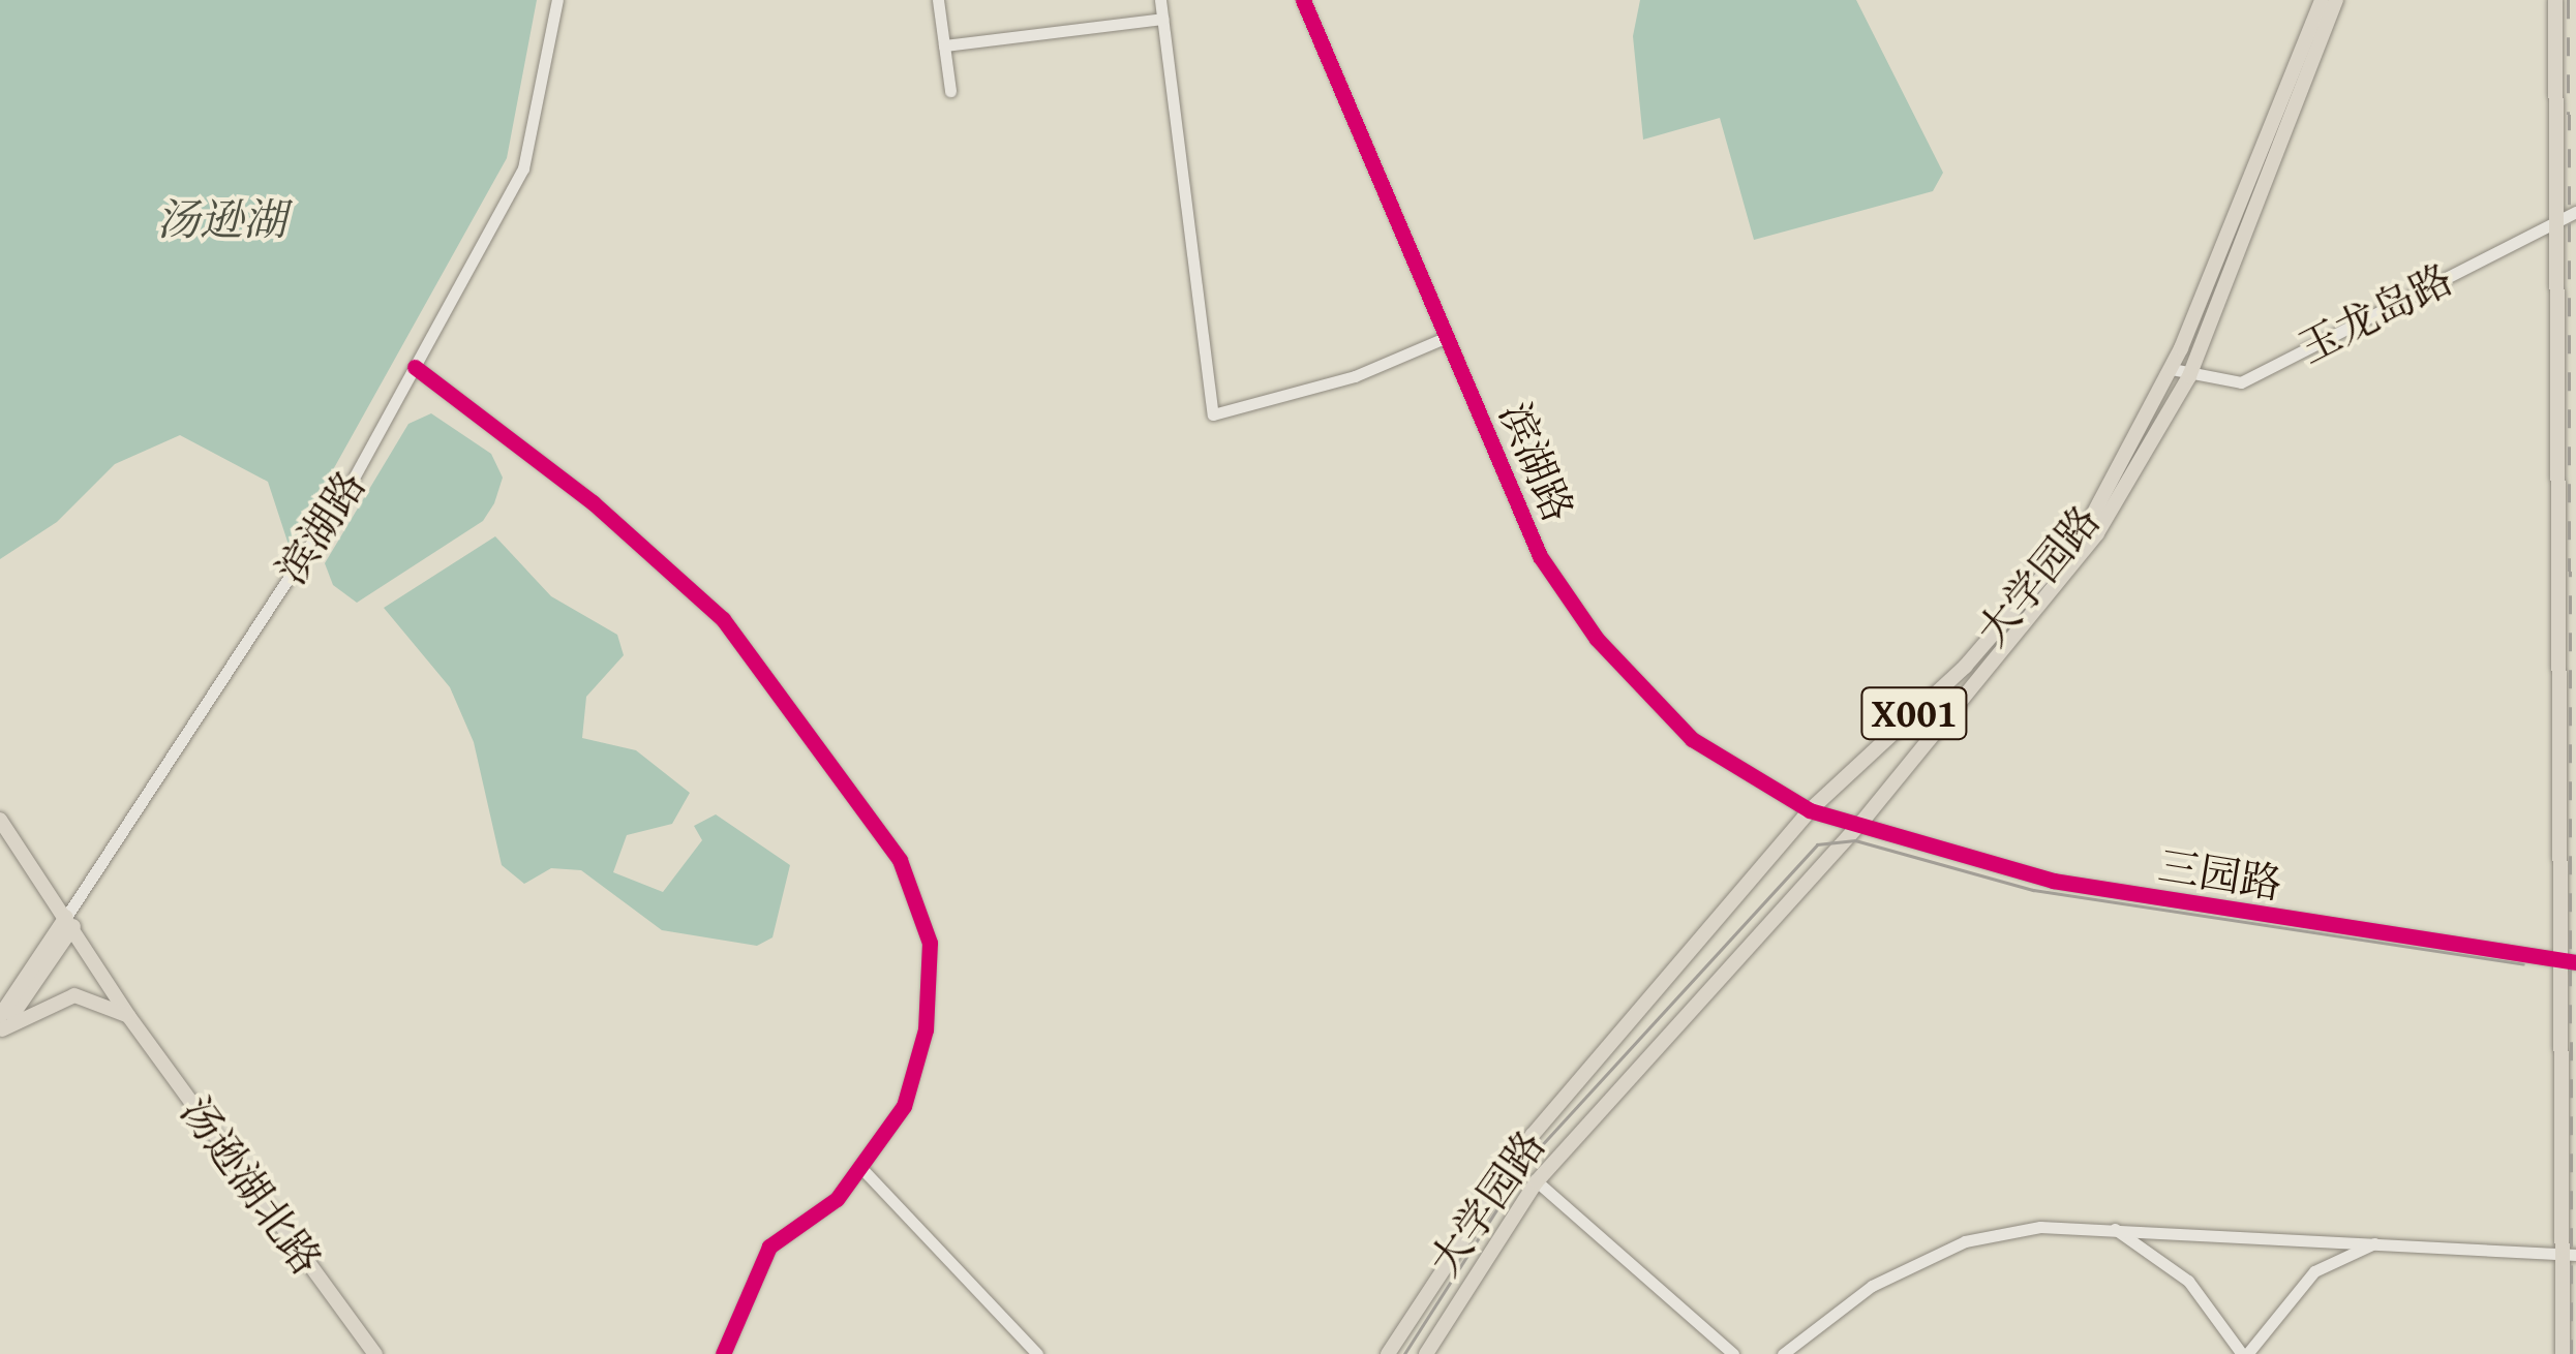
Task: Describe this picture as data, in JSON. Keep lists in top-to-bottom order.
{
  "streets": {
    "main road": [
      "滨湖路",
      "大学园路",
      "X001",
      "汤逊湖北路"
    ],
    "street": ["玉龙岛路", "三园路"]
  },
  "crossings": [
    ["玉龙岛路", "大学园路"],
    ["滨湖路", "大学园路"],
    ["滨湖路", "三园路"],
    ["滨湖路", "汤逊湖北路"],
    ["大学园路", "三园路"]
  ],
  "water": ["汤逊湖"]
}
